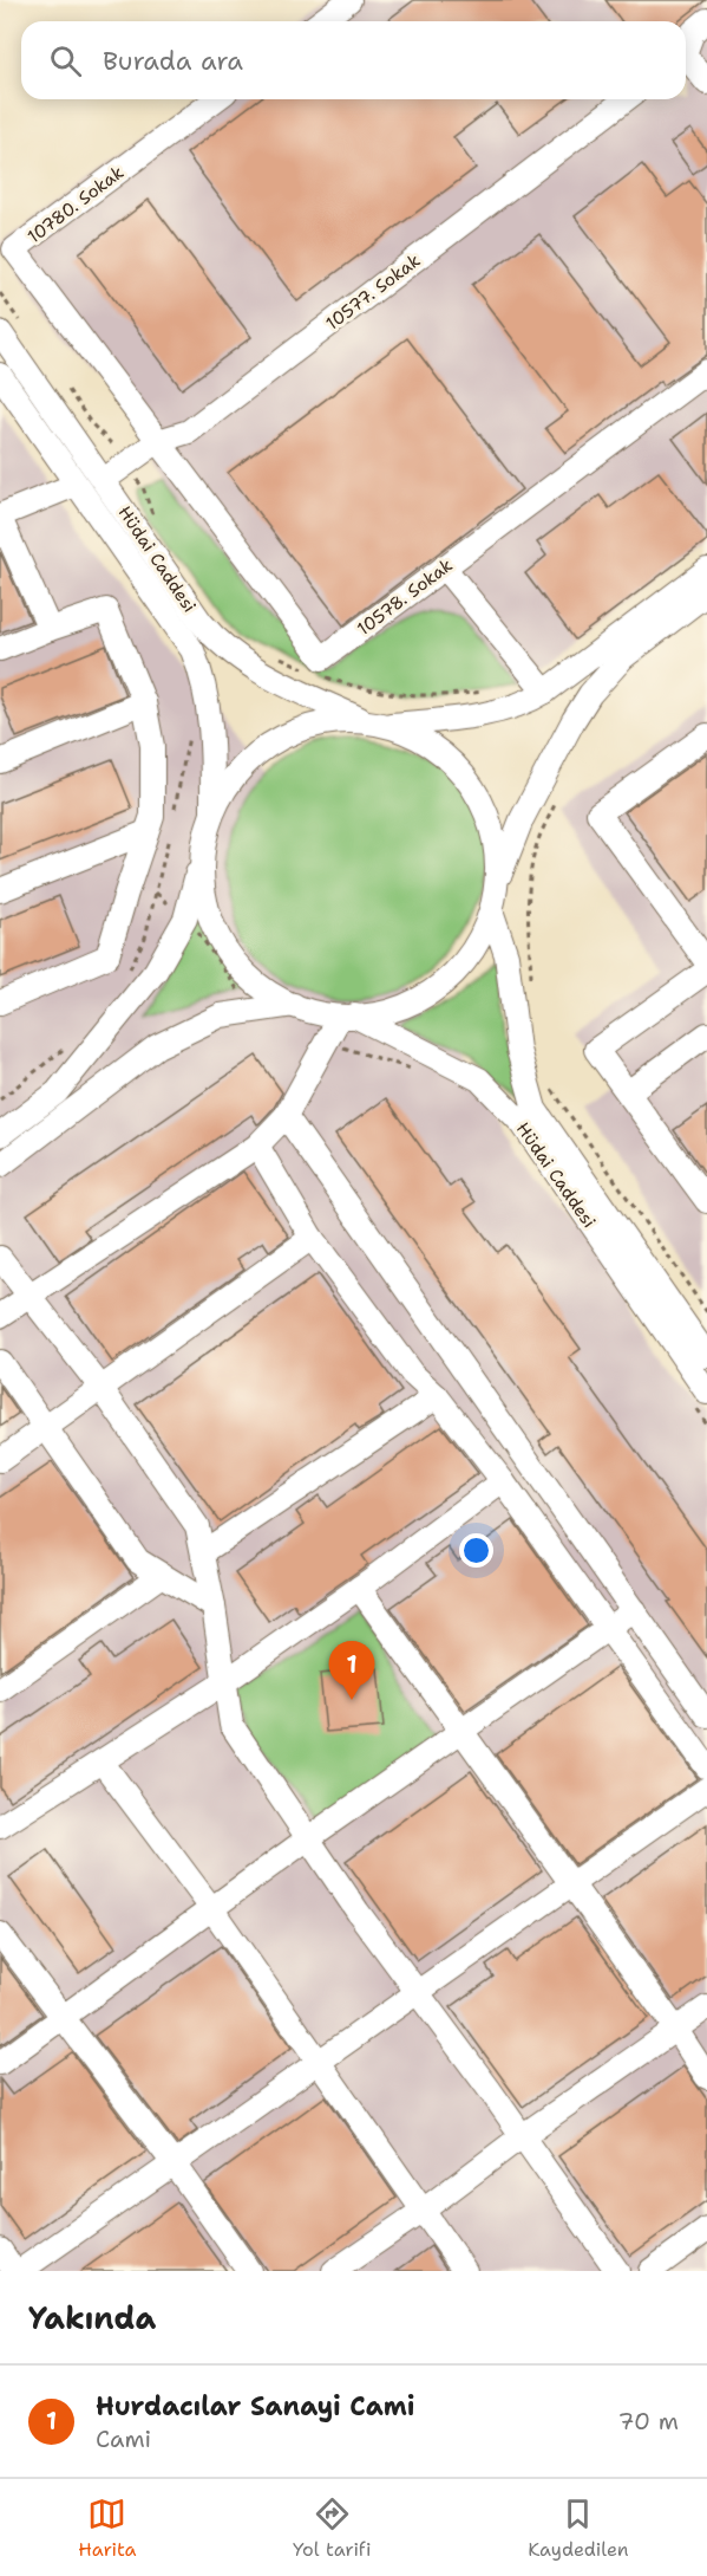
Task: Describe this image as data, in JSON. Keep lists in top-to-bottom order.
{
  "streets": {
    "street": [
      "10780. Sokak",
      "10577. Sokak",
      "Hüdai Caddesi",
      "10578. Sokak"
    ]
  },
  "crossings": [
    ["10780. Sokak", "10577. Sokak"],
    ["10780. Sokak", "10578. Sokak"],
    ["10577. Sokak", "Hüdai Caddesi"],
    ["10577. Sokak", "10578. Sokak"]
  ],
  "page": {
    "search": "Burada ara",
    "pins": "1",
    "heading": "Yakında",
    "list": [
      {
        "mark": "1",
        "name": "Hurdacılar Sanayi Cami",
        "note": "Cami",
        "value": "70 m"
      }
    ],
    "nav": ["Harita", "Yol tarifi", "Kaydedilen"]
  }
}
